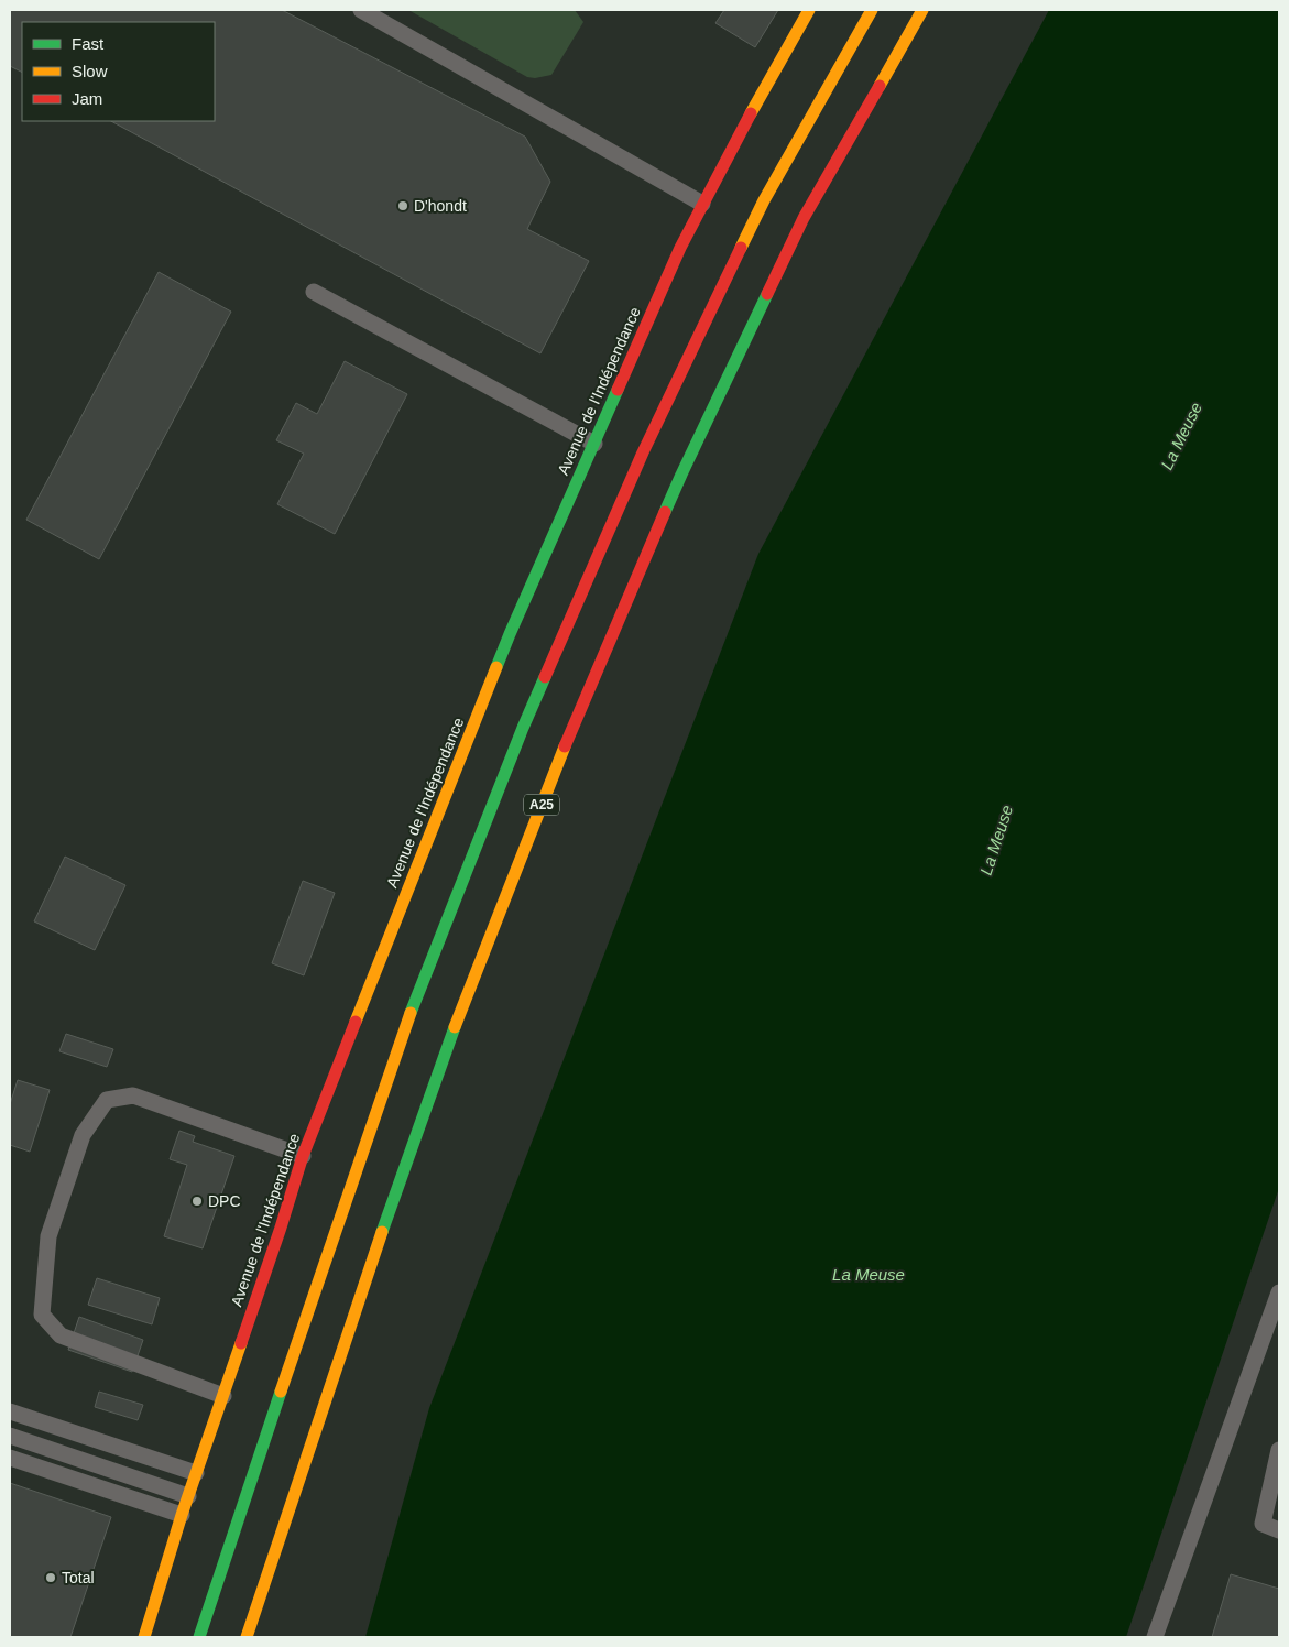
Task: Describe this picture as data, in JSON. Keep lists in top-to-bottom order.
{
  "streets": {
    "main road": ["Avenue de l'Indépendance", "A25"]
  },
  "water": ["La Meuse"],
  "places": ["D'hondt", "DPC", "Total"],
  "legend": ["Fast", "Slow", "Jam"]
}
